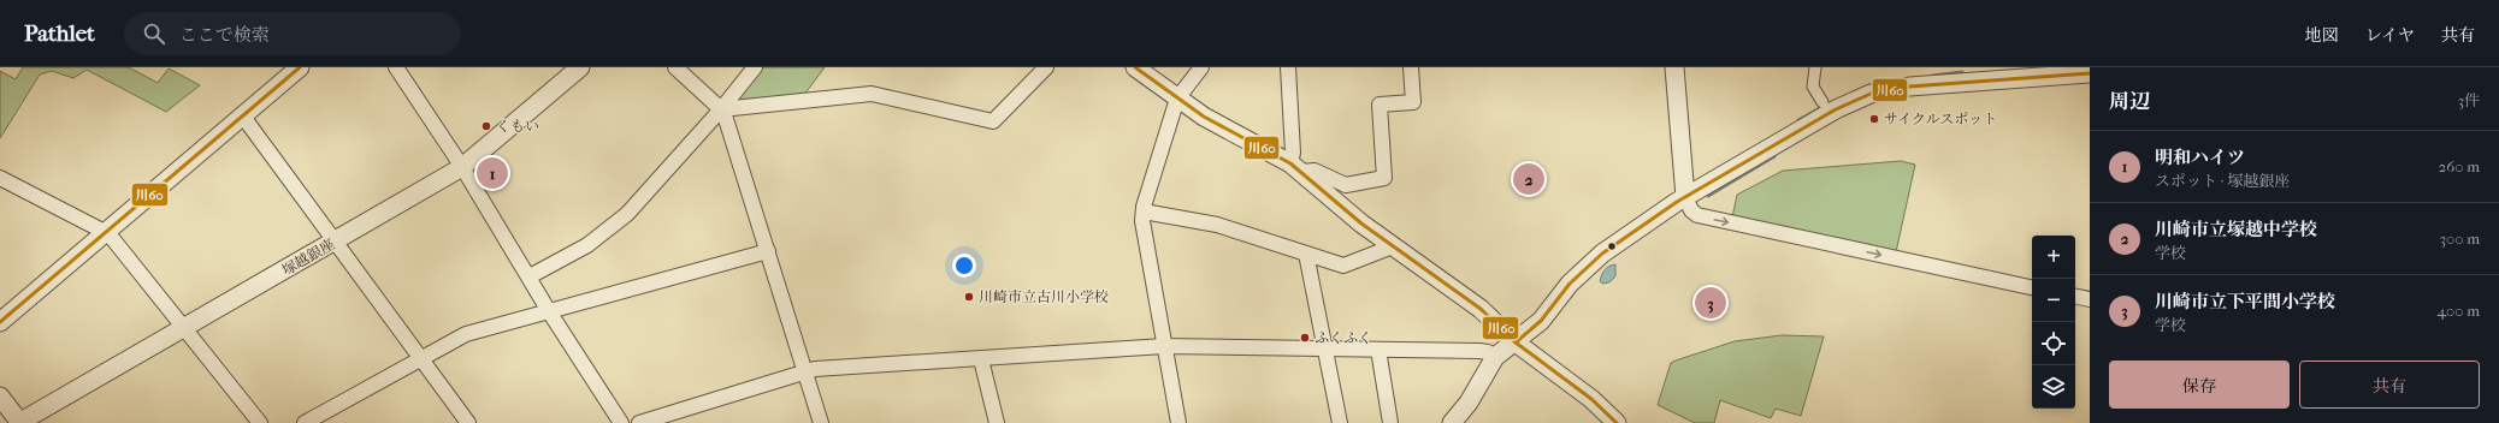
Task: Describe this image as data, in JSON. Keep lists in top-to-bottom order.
{
  "streets": {
    "street": ["塚越銀座"]
  },
  "places": [
    "サイクルスポット",
    "くもい",
    "川崎市立古川小学校",
    "ふくふく"
  ],
  "lines": ["transit line 川60"],
  "page": {
    "header": "Pathlet",
    "search": "ここで検索",
    "nav": ["地図", "レイヤ", "共有"],
    "heading": ["周辺", "3件"],
    "list": [
      {
        "mark": "1",
        "name": "明和ハイツ",
        "note": "スポット · 塚越銀座",
        "value": "260 m"
      },
      {
        "mark": "2",
        "name": "川崎市立塚越中学校",
        "note": "学校",
        "value": "300 m"
      },
      {
        "mark": "3",
        "name": "川崎市立下平間小学校",
        "note": "学校",
        "value": "400 m"
      }
    ],
    "pins": ["1", "2", "3"],
    "map_buttons": ["+", "−"],
    "buttons": ["保存", "共有"]
  }
}
